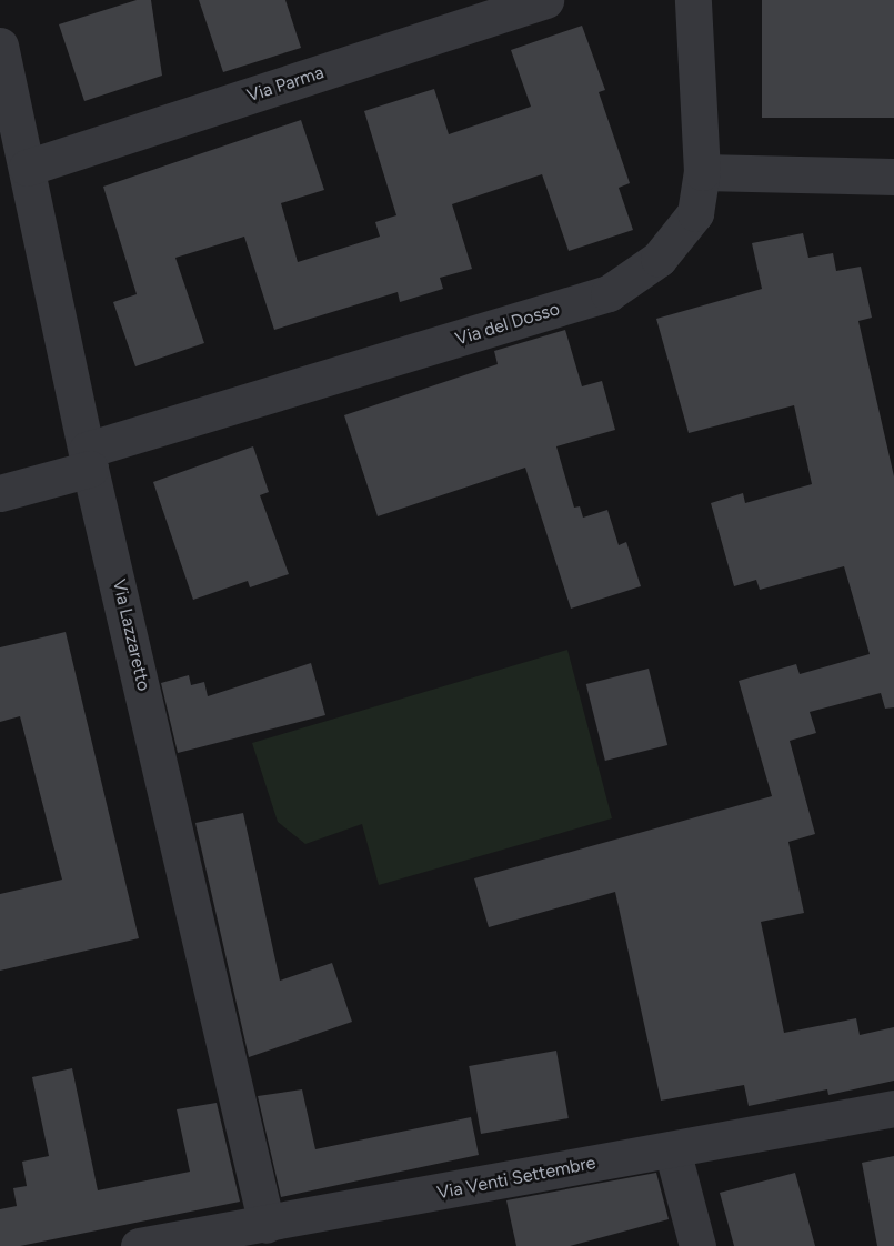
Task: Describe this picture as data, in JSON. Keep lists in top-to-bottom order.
{
  "streets": {
    "street": [
      "Via Parma",
      "Via del Dosso",
      "Via Lazzaretto",
      "Via Venti Settembre"
    ]
  },
  "crossings": [
    ["Via Parma", "Via Lazzaretto"],
    ["Via del Dosso", "Via Lazzaretto"],
    ["Via Lazzaretto", "Via Venti Settembre"]
  ]
}
